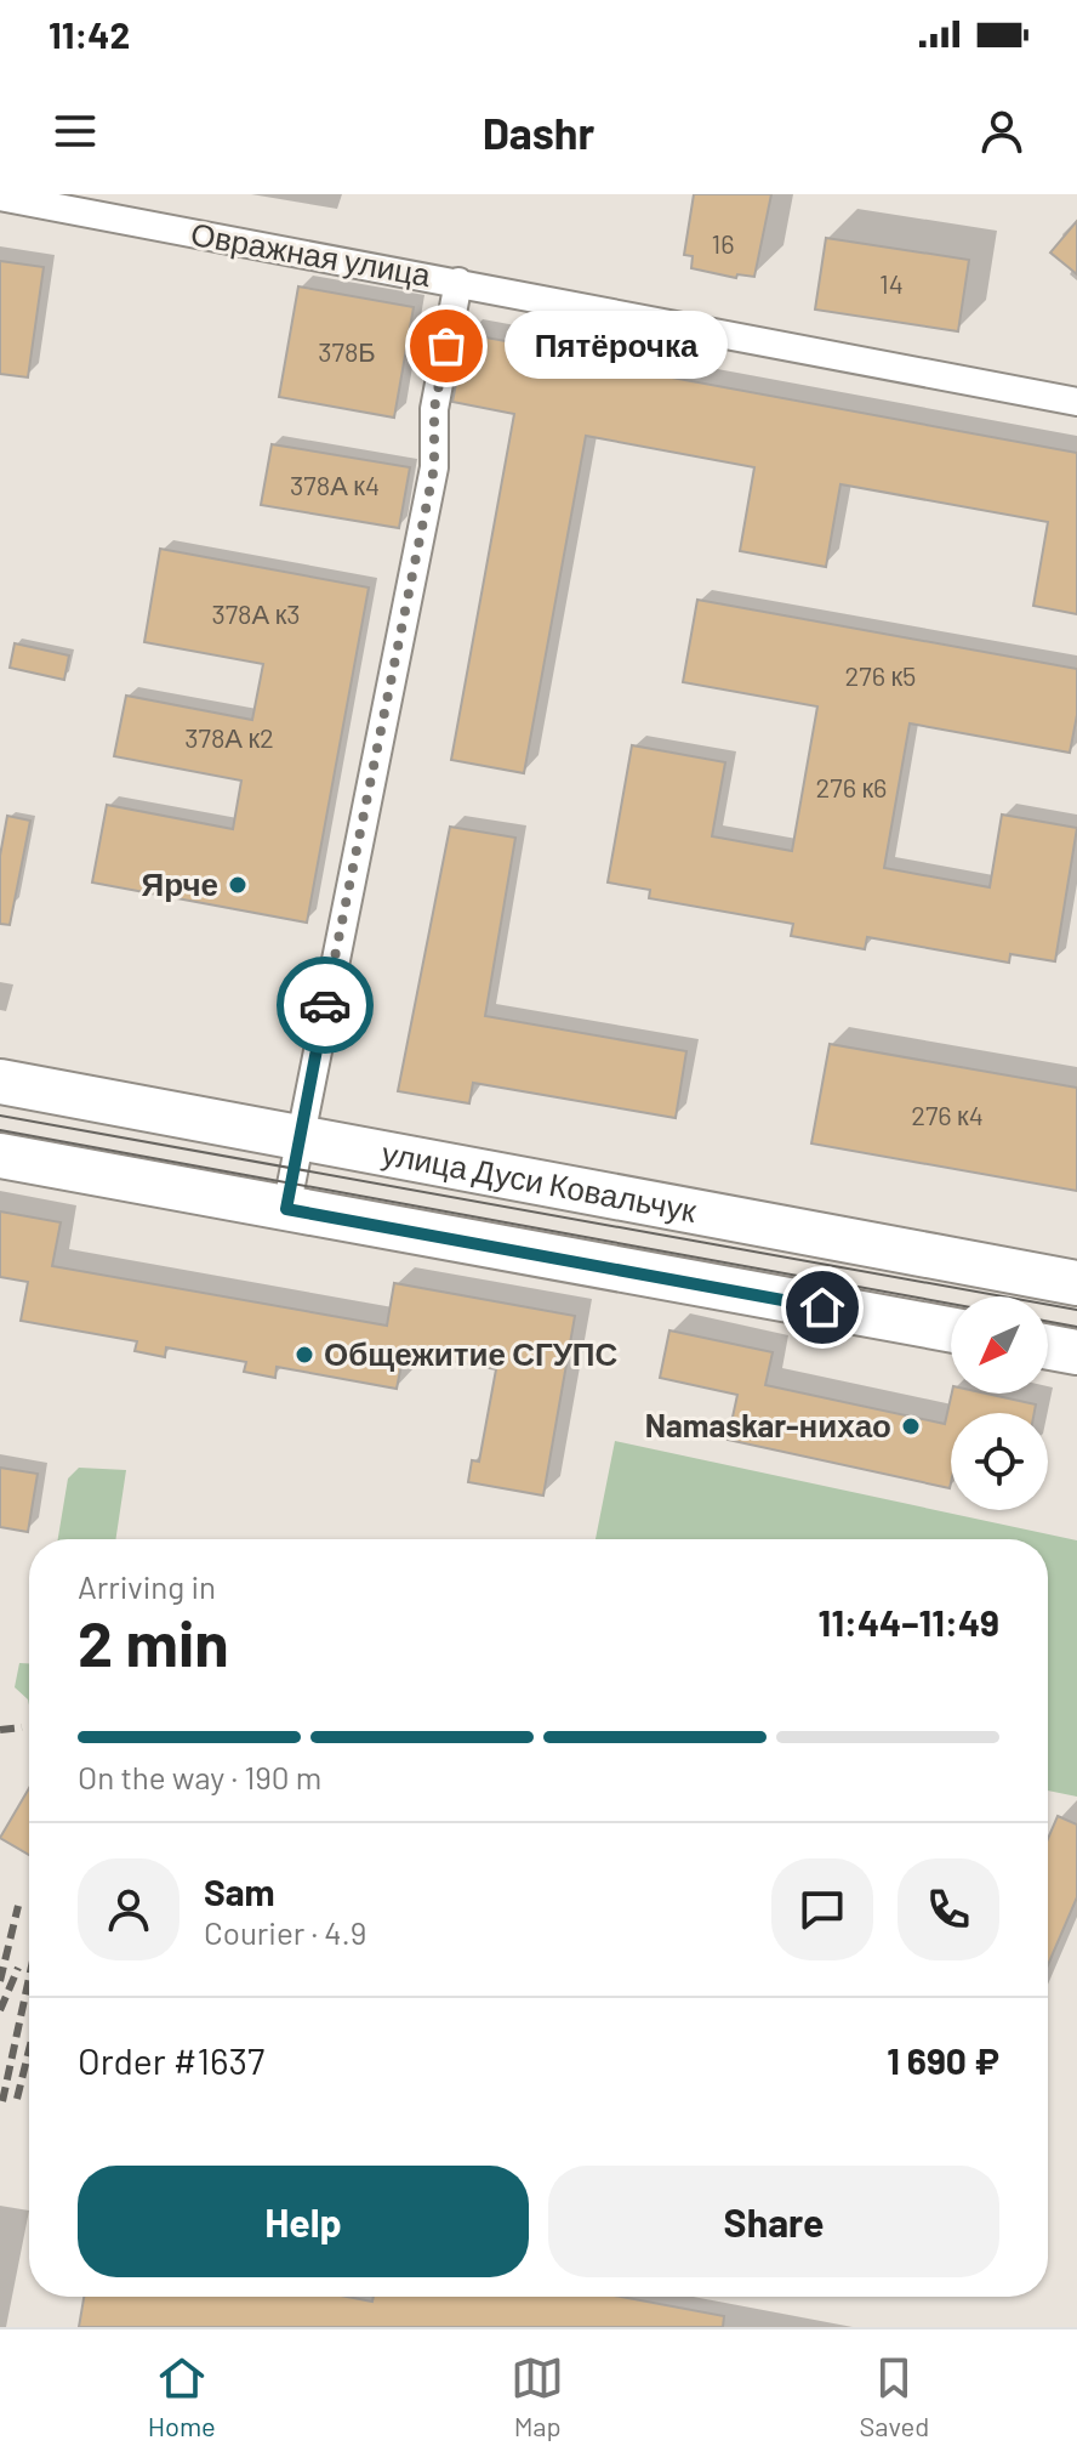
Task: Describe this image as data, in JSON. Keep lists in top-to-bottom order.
{
  "streets": {
    "main road": ["улица Дуси Ковальчук"],
    "street": ["Овражная улица"]
  },
  "places": [
    "Пятёрочка",
    "Ярче",
    "Общежитие СГУПС",
    "Namaskar-нихао"
  ],
  "house_numbers": [
    "16",
    "14",
    "378Б",
    "378А к4",
    "378А к3",
    "276 к5",
    "378А к2",
    "276 к6",
    "276 к4"
  ],
  "north": "bottom left",
  "page": {
    "status": "11:42",
    "header": "Dashr",
    "bubble": "Пятёрочка",
    "heading": ["2 min", "Arriving in", "11:44–11:49"],
    "panel": [
      "Sam",
      "Courier · 4.9",
      "Order #1637",
      "1 690 ₽"
    ],
    "bar": "On the way · 190 m",
    "buttons": ["Help", "Share"],
    "tabs": ["Home", "Map", "Saved"]
  }
}
